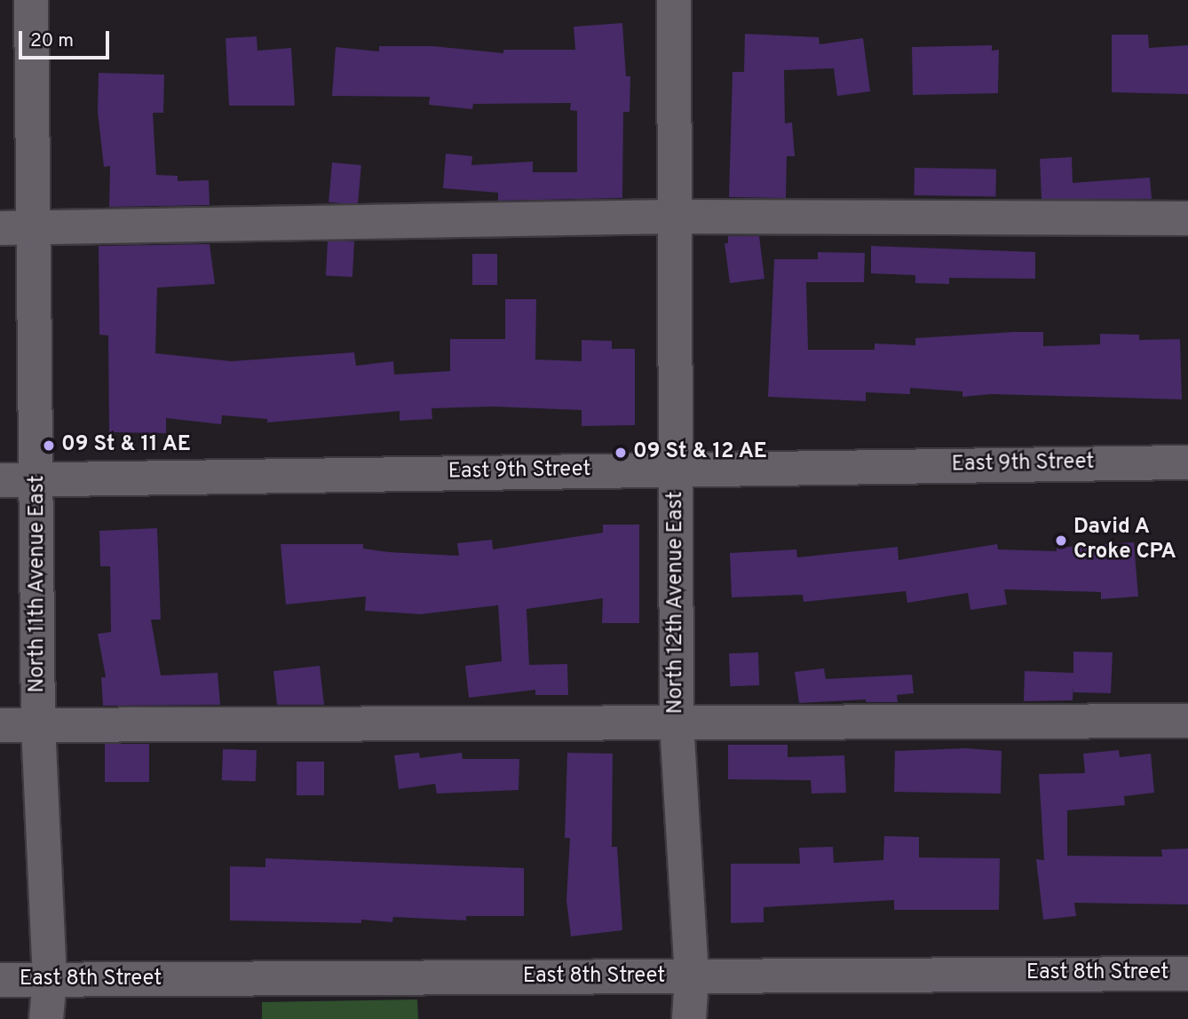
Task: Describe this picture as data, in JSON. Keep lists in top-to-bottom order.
{
  "streets": {
    "street": [
      "East 9th Street",
      "North 11th Avenue East",
      "North 12th Avenue East",
      "East 8th Street"
    ]
  },
  "crossings": [
    ["East 9th Street", "North 11th Avenue East"],
    ["East 9th Street", "North 12th Avenue East"],
    ["North 11th Avenue East", "East 8th Street"],
    ["North 12th Avenue East", "East 8th Street"]
  ],
  "places": ["09 St & 11 AE", "09 St & 12 AE", "David A Croke CPA"],
  "scale_bar": "20 m"
}
